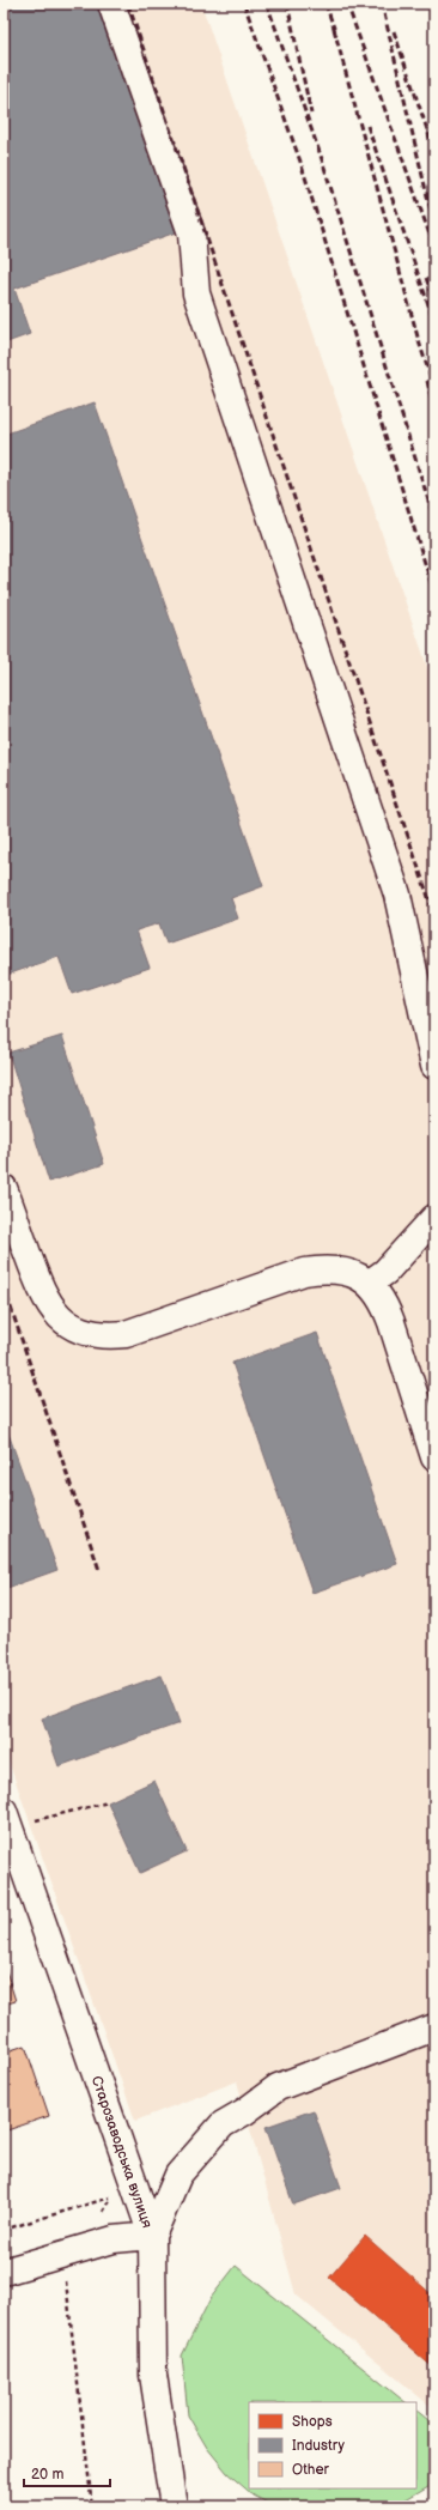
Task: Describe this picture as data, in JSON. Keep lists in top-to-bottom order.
{
  "streets": {
    "street": ["Старозаводська вулиця"]
  },
  "legend": ["Shops", "Industry", "Other"],
  "scale_bar": "20 m"
}
